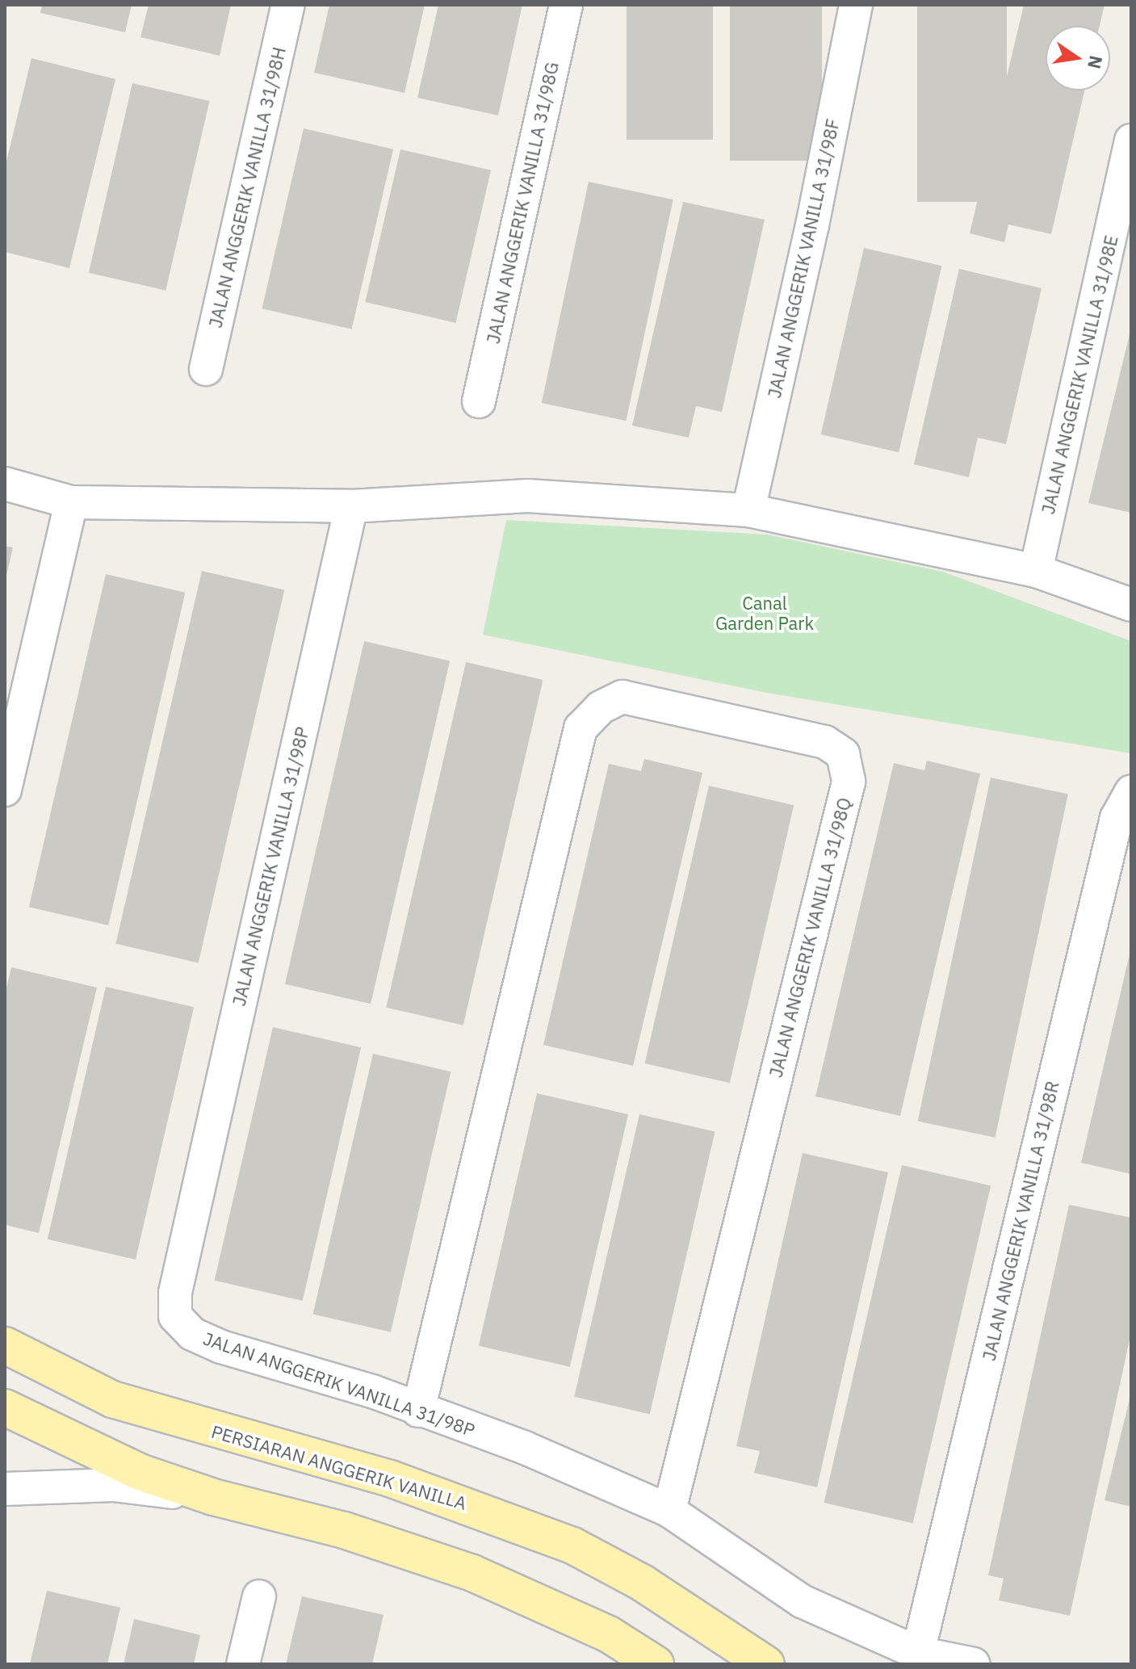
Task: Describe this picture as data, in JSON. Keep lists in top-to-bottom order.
{
  "streets": {
    "main road": ["PERSIARAN ANGGERIK VANILLA"],
    "street": [
      "JALAN ANGGERIK VANILLA 31/98H",
      "JALAN ANGGERIK VANILLA 31/98G",
      "JALAN ANGGERIK VANILLA 31/98F",
      "JALAN ANGGERIK VANILLA 31/98E",
      "JALAN ANGGERIK VANILLA 31/98P",
      "JALAN ANGGERIK VANILLA 31/98Q",
      "JALAN ANGGERIK VANILLA 31/98R"
    ]
  },
  "crossings": [
    ["JALAN ANGGERIK VANILLA 31/98P", "JALAN ANGGERIK VANILLA 31/98Q"],
    ["JALAN ANGGERIK VANILLA 31/98P", "JALAN ANGGERIK VANILLA 31/98R"]
  ],
  "parks": ["Canal Garden Park"],
  "north": "right"
}
